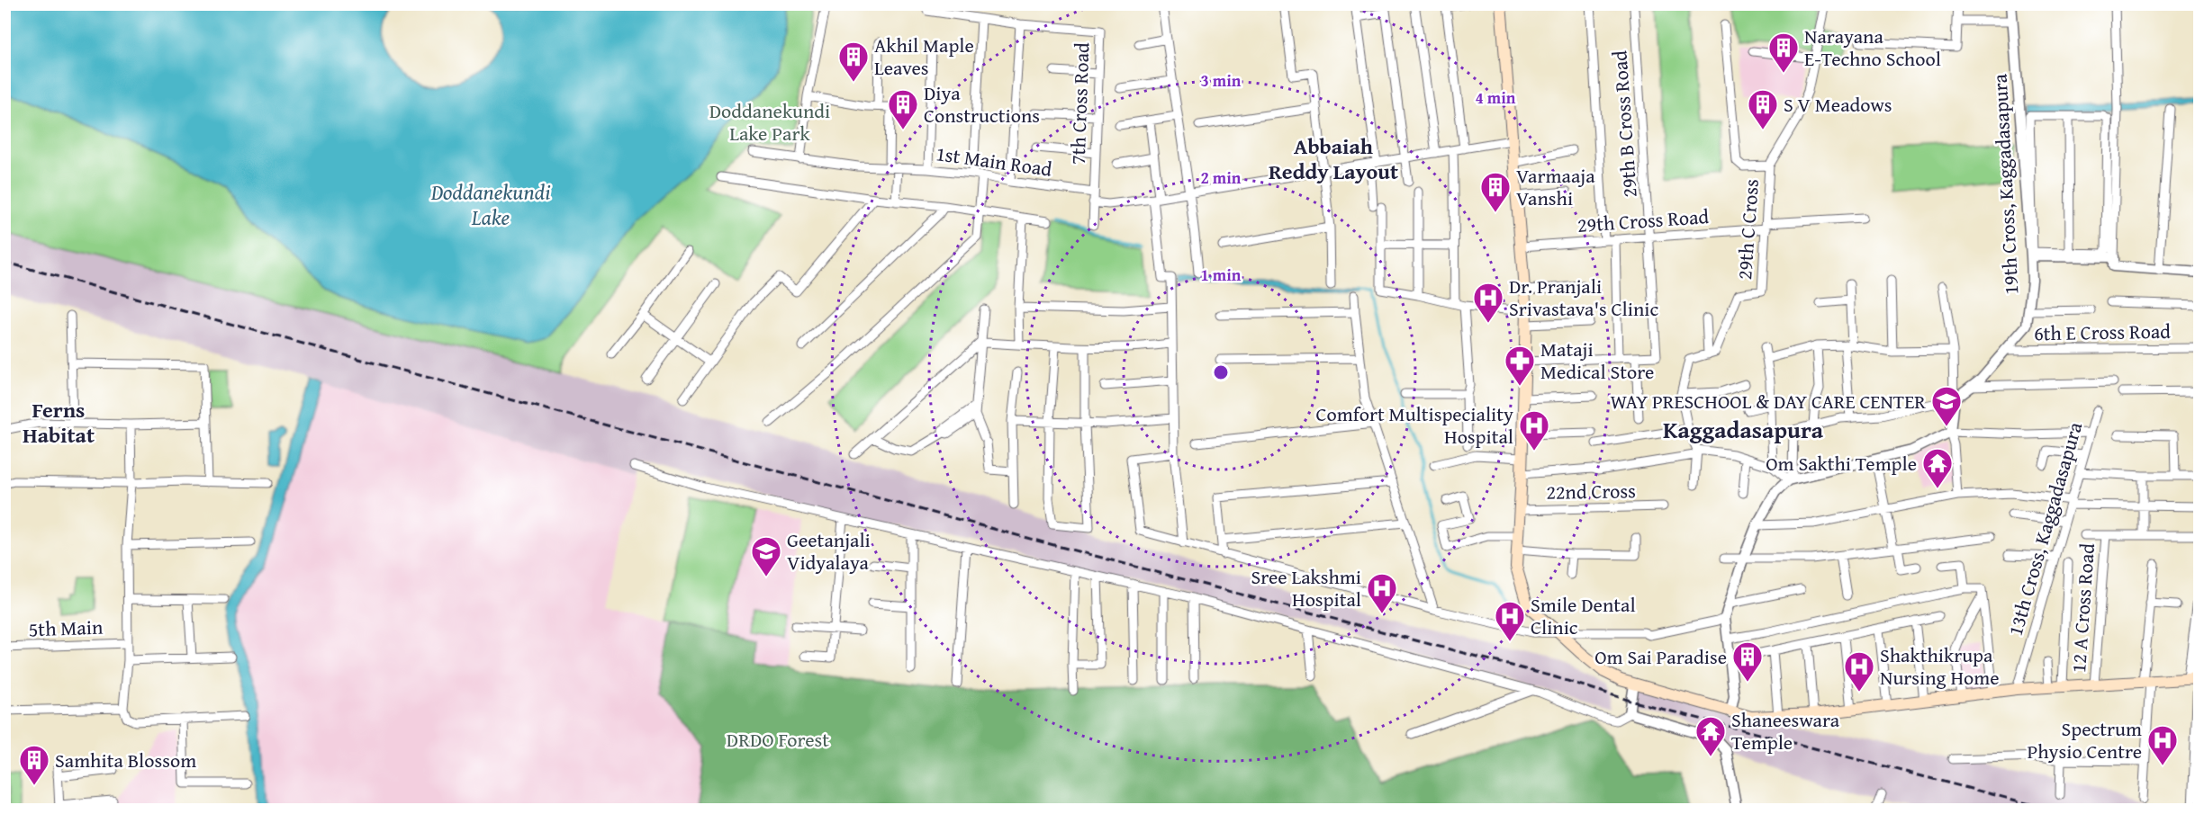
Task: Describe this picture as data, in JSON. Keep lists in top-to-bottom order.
{
  "streets": {
    "street": [
      "7th Cross Road",
      "29th B Cross Road",
      "1st Main Road",
      "19th Cross, Kaggadasapura",
      "29th Cross Road",
      "29th C Cross",
      "6th E Cross Road",
      "22nd Cross",
      "13th Cross, Kaggadasapura",
      "12 A Cross Road",
      "5th Main"
    ]
  },
  "crossings": [
    ["7th Cross Road", "1st Main Road"],
    ["29th B Cross Road", "29th Cross Road"],
    ["19th Cross, Kaggadasapura", "6th E Cross Road"],
    ["29th Cross Road", "29th C Cross"]
  ],
  "districts": ["Abbaiah Reddy Layout", "Ferns Habitat", "Kaggadasapura"],
  "water": ["Doddanekundi Lake"],
  "parks": ["Doddanekundi Lake Park", "DRDO Forest"],
  "places": {
    "building": [
      "Narayana E-Techno School",
      "Akhil Maple Leaves",
      "Diya Constructions",
      "S V Meadows",
      "Varmaaja Vanshi",
      "Om Sai Paradise",
      "Samhita Blossom"
    ],
    "hospital": [
      "Dr. Pranjali Srivastava's Clinic",
      "Comfort Multispeciality Hospital",
      "Sree Lakshmi Hospital",
      "Smile Dental Clinic",
      "Shakthikrupa Nursing Home",
      "Spectrum Physio Centre"
    ],
    "pharmacy": ["Mataji Medical Store"],
    "school or university": ["WAY PRESCHOOL & DAY CARE CENTER", "Geetanjali Vidyalaya"],
    "temple": ["Om Sakthi Temple", "Shaneeswara Temple"]
  },
  "rings": [
    "3 min",
    "4 min",
    "2 min",
    "1 min"
  ]
}
